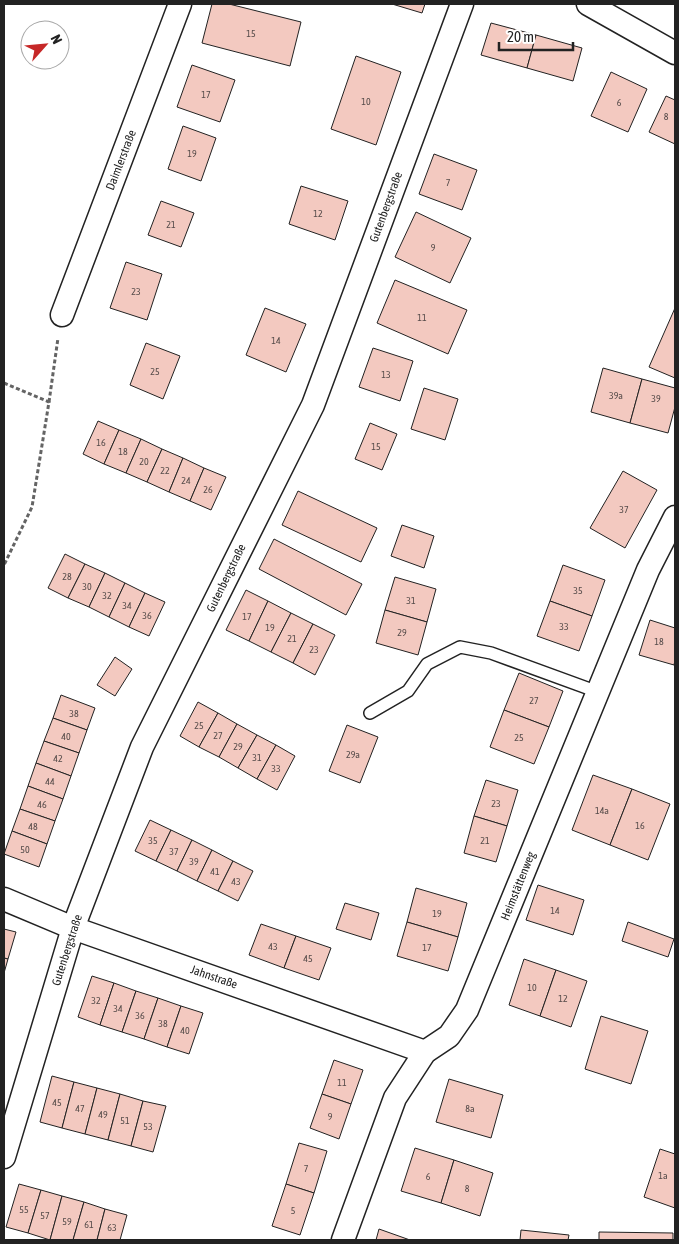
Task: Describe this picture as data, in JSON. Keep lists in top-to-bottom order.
{
  "streets": {
    "street": [
      "Daimlerstraße",
      "Gutenbergstraße",
      "Heimstättenweg",
      "Jahnstraße"
    ]
  },
  "crossings": [
    ["Gutenbergstraße", "Jahnstraße"],
    ["Heimstättenweg", "Jahnstraße"]
  ],
  "house_numbers": [
    "15",
    "17",
    "10",
    "6",
    "8",
    "19",
    "7",
    "12",
    "21",
    "9",
    "23",
    "11",
    "14",
    "25",
    "13",
    "39a",
    "39",
    "16",
    "15",
    "18",
    "20",
    "22",
    "24",
    "26",
    "37",
    "28",
    "30",
    "35",
    "32",
    "31",
    "34",
    "36",
    "17",
    "33",
    "19",
    "29",
    "21",
    "18",
    "23",
    "27",
    "38",
    "25",
    "27",
    "40",
    "25",
    "29",
    "29a",
    "31",
    "42",
    "33",
    "44",
    "23",
    "46",
    "14a",
    "16",
    "48",
    "35",
    "21",
    "50",
    "37",
    "39",
    "41",
    "43",
    "14",
    "19",
    "43",
    "17",
    "45",
    "10",
    "12",
    "32",
    "34",
    "36",
    "38",
    "40",
    "11",
    "45",
    "47",
    "8a",
    "49",
    "9",
    "51",
    "53",
    "7",
    "1a",
    "6",
    "8",
    "55",
    "5",
    "57",
    "59",
    "61",
    "63"
  ],
  "scale_bar": "20 m",
  "north": "top right"
}
